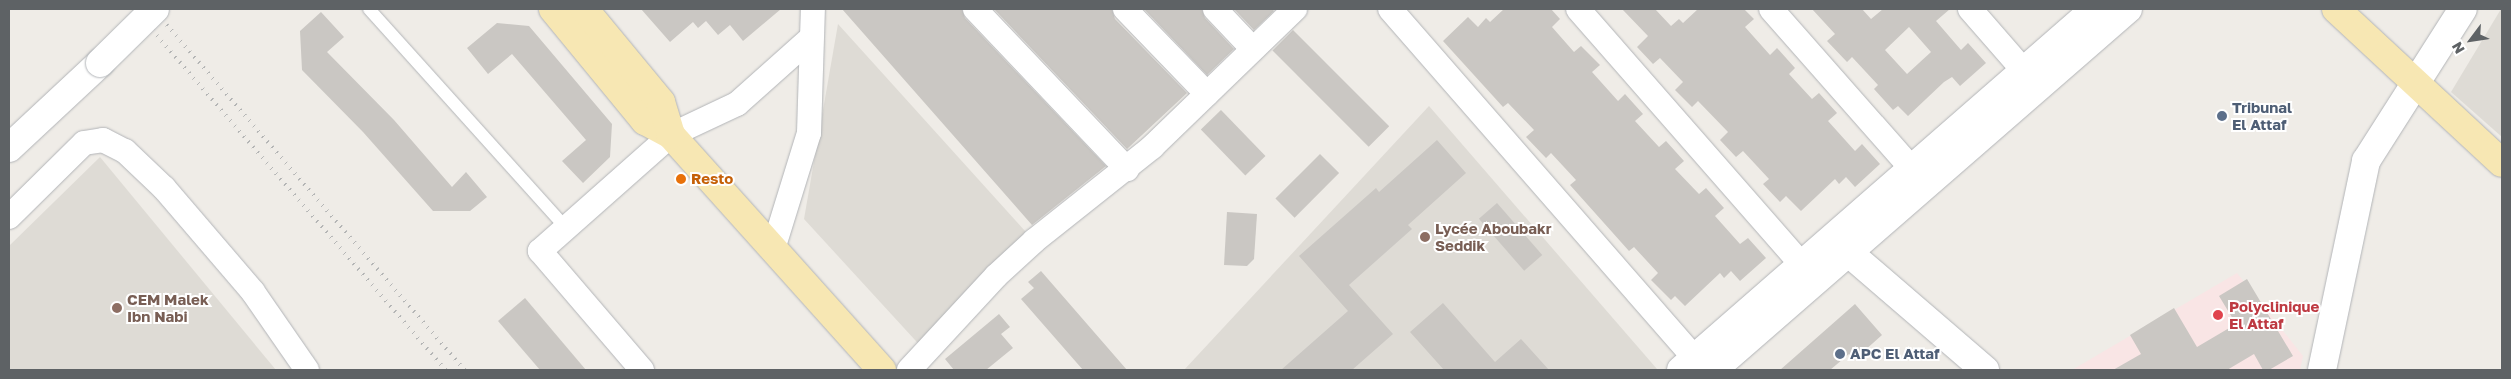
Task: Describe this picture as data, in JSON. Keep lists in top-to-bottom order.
{
  "places": [
    "Tribunal El Attaf",
    "Resto",
    "Lycée Aboubakr Seddik",
    "CEM Malek Ibn Nabi",
    "Polyclinique El Attaf",
    "APC El Attaf"
  ],
  "north": "bottom left"
}
